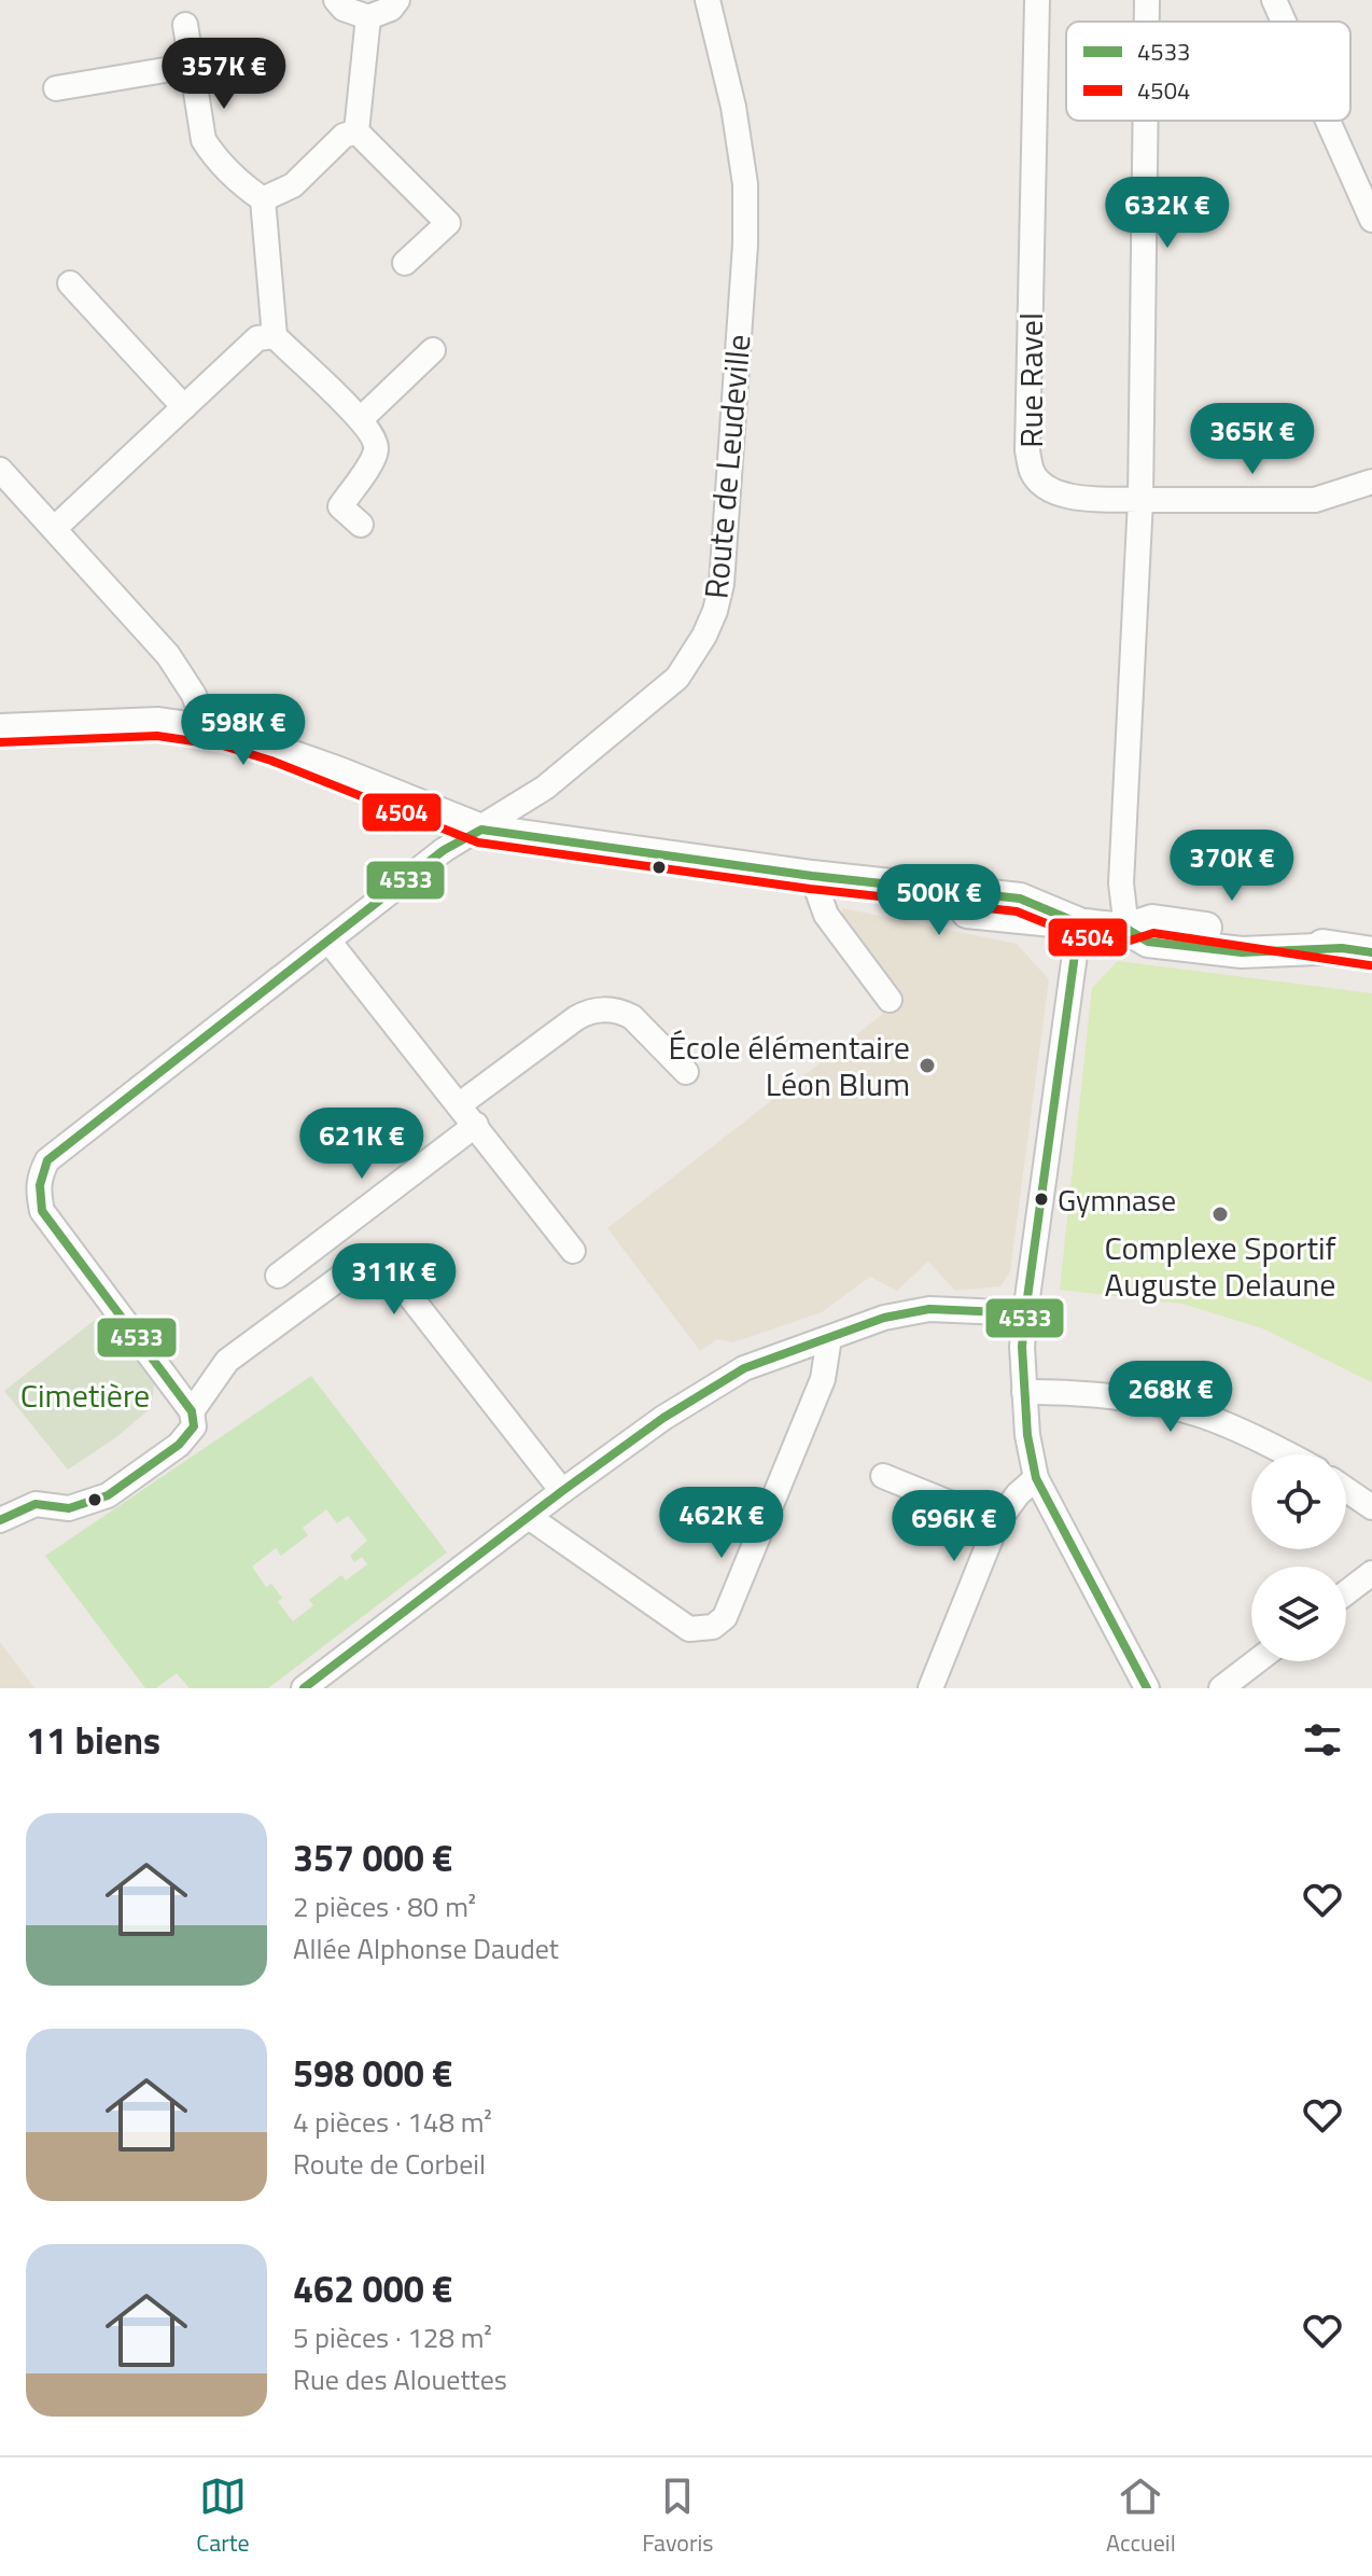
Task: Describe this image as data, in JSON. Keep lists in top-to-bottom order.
{
  "streets": {
    "street": ["Rue Ravel", "Route de Leudeville"]
  },
  "parks": ["Cimetière"],
  "places": ["École élémentaire Léon Blum", "Gymnase", "Complexe Sportif Auguste Delaune"],
  "lines": ["transit line 4504", "transit line 4533"],
  "legend": ["4533", "4504"],
  "page": {
    "price": [
      "357K €",
      "632K €",
      "365K €",
      "598K €",
      "370K €",
      "500K €",
      "621K €",
      "311K €",
      "268K €",
      "462K €",
      "696K €"
    ],
    "heading": "11 biens",
    "list": [
      {
        "name": "357 000 €",
        "note": "2 pièces · 80 m² · Allée Alphonse Daudet"
      },
      {
        "name": "598 000 €",
        "note": "4 pièces · 148 m² · Route de Corbeil"
      },
      {
        "name": "462 000 €",
        "note": "5 pièces · 128 m² · Rue des Alouettes"
      }
    ],
    "tabs": ["Carte", "Favoris", "Accueil"]
  }
}
